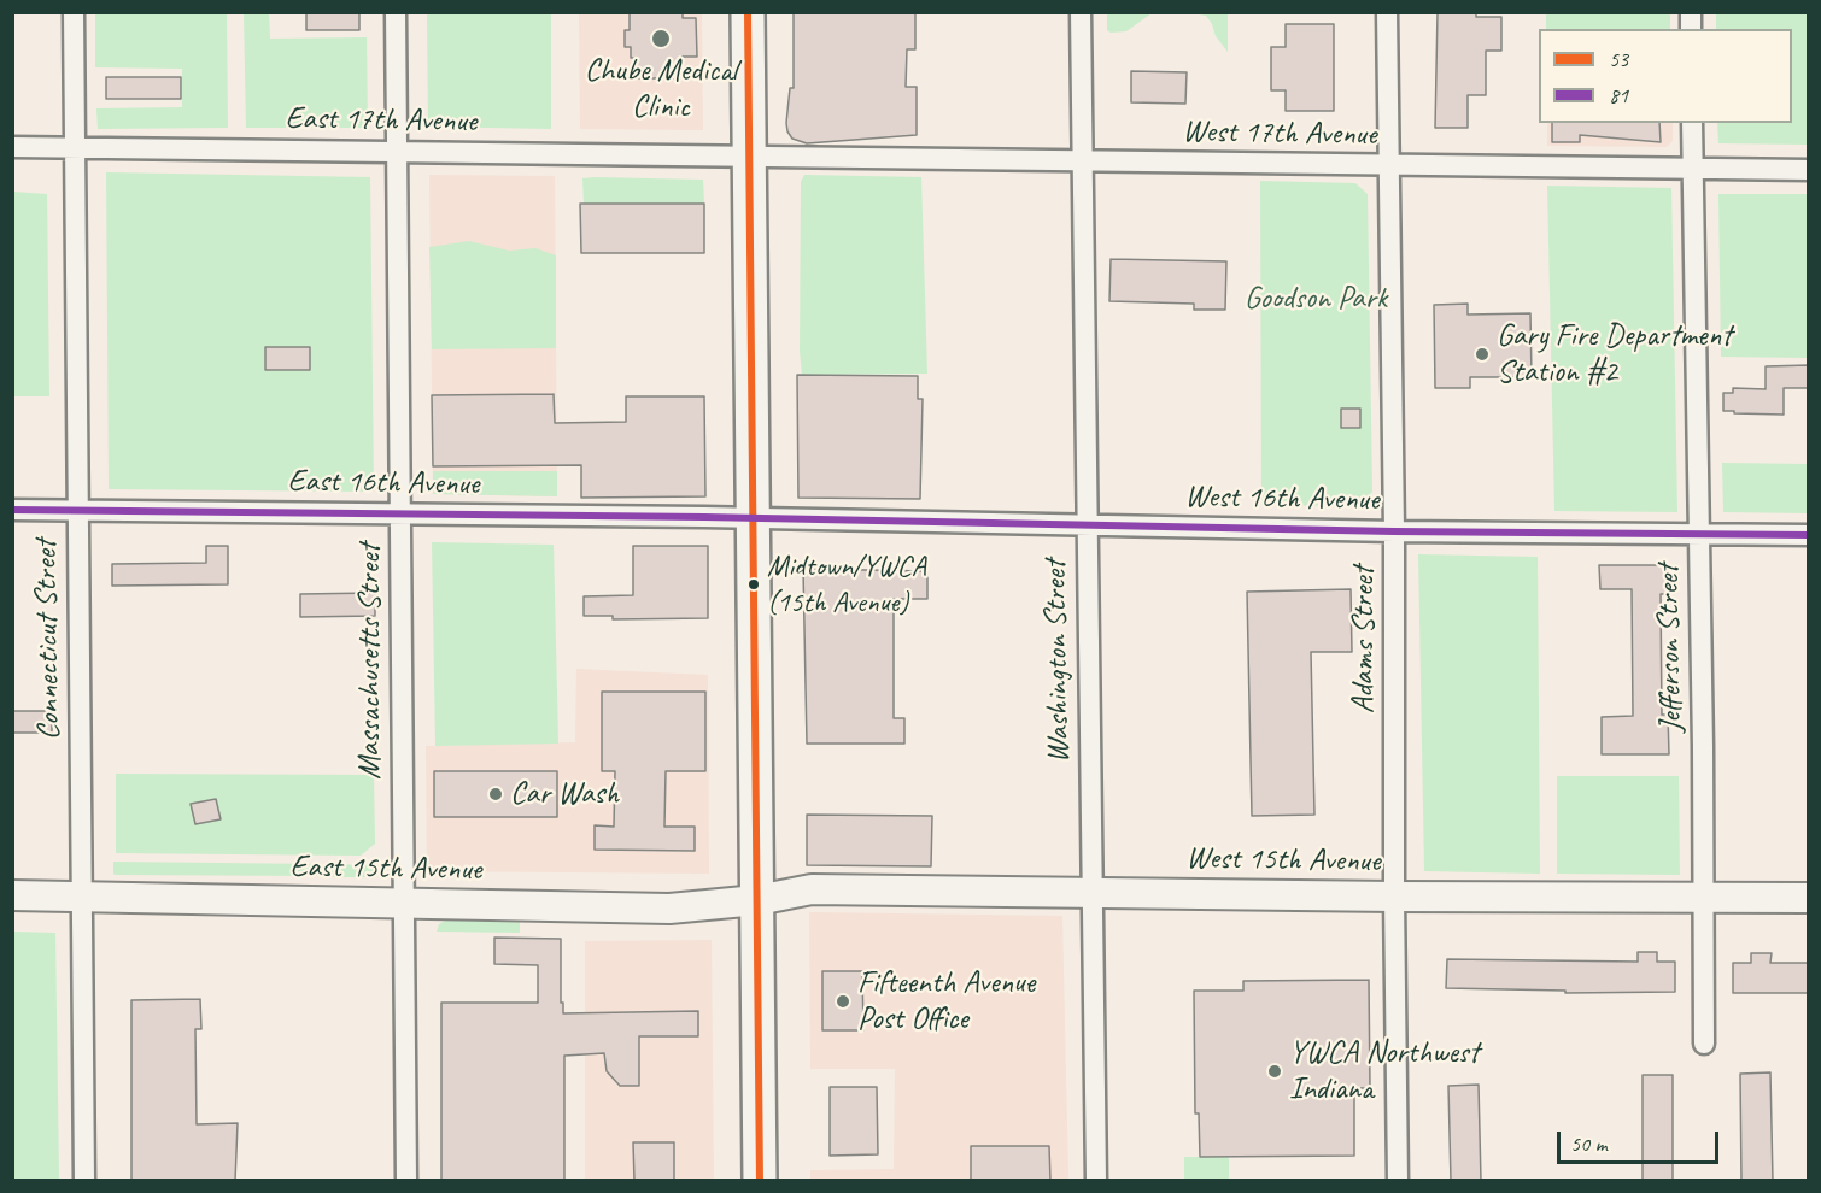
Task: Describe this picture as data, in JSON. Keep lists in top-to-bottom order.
{
  "streets": {
    "main road": ["West 15th Avenue", "East 15th Avenue"],
    "street": [
      "East 17th Avenue",
      "West 17th Avenue",
      "East 16th Avenue",
      "West 16th Avenue",
      "Connecticut Street",
      "Adams Street",
      "Jefferson Street",
      "Massachusetts Street",
      "Washington Street"
    ]
  },
  "crossings": [
    ["East 17th Avenue", "West 17th Avenue"],
    ["East 17th Avenue", "Connecticut Street"],
    ["East 17th Avenue", "Massachusetts Street"],
    ["West 17th Avenue", "Adams Street"],
    ["West 17th Avenue", "Jefferson Street"],
    ["West 17th Avenue", "Washington Street"],
    ["East 16th Avenue", "West 16th Avenue"],
    ["East 16th Avenue", "Connecticut Street"],
    ["East 16th Avenue", "Massachusetts Street"],
    ["West 16th Avenue", "Adams Street"],
    ["West 16th Avenue", "Jefferson Street"],
    ["West 16th Avenue", "Washington Street"],
    ["Connecticut Street", "East 15th Avenue"],
    ["Adams Street", "West 15th Avenue"],
    ["Jefferson Street", "West 15th Avenue"],
    ["Massachusetts Street", "East 15th Avenue"],
    ["Washington Street", "West 15th Avenue"],
    ["West 15th Avenue", "East 15th Avenue"]
  ],
  "parks": ["Goodson Park"],
  "places": [
    "Chube Medical Clinic",
    "Gary Fire Department Station #2",
    "Midtown/YWCA (15th Avenue)",
    "Car Wash",
    "Fifteenth Avenue Post Office",
    "YWCA Northwest Indiana"
  ],
  "lines": ["transit line 53", "transit line 81"],
  "legend": ["53", "81"],
  "scale_bar": "50 m"
}
